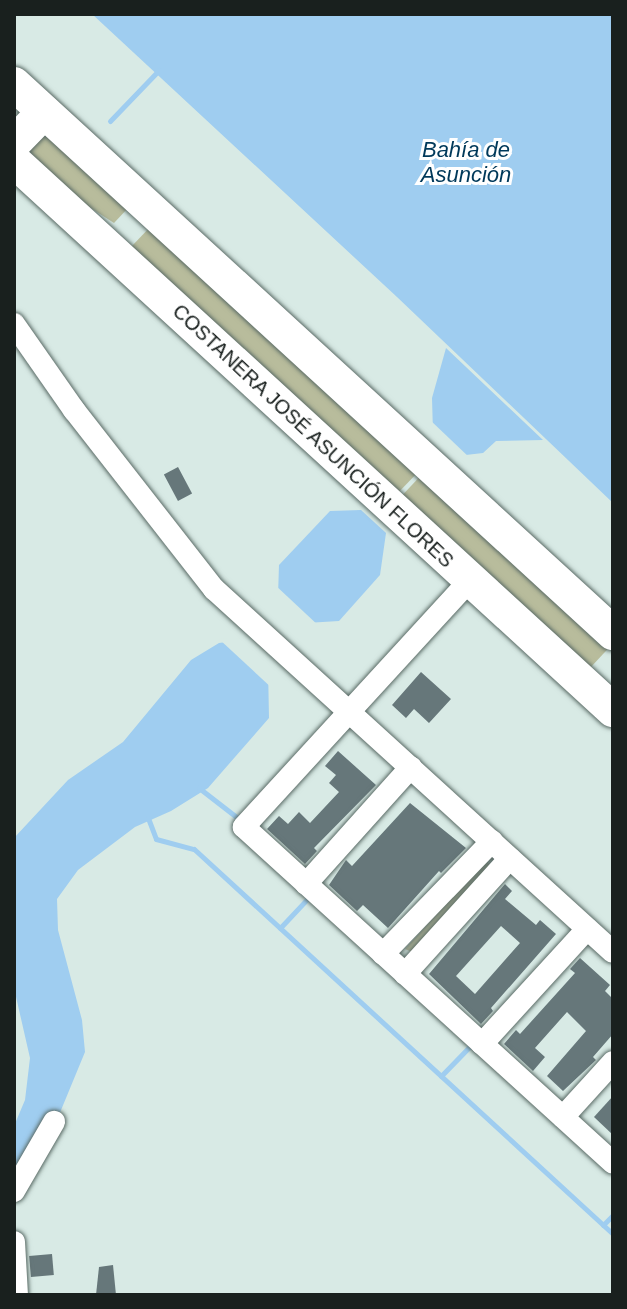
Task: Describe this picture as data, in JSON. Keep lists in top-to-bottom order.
{
  "streets": {
    "highway": ["COSTANERA JOSÉ ASUNCIÓN FLORES"]
  },
  "water": ["Bahía de Asunción"]
}
